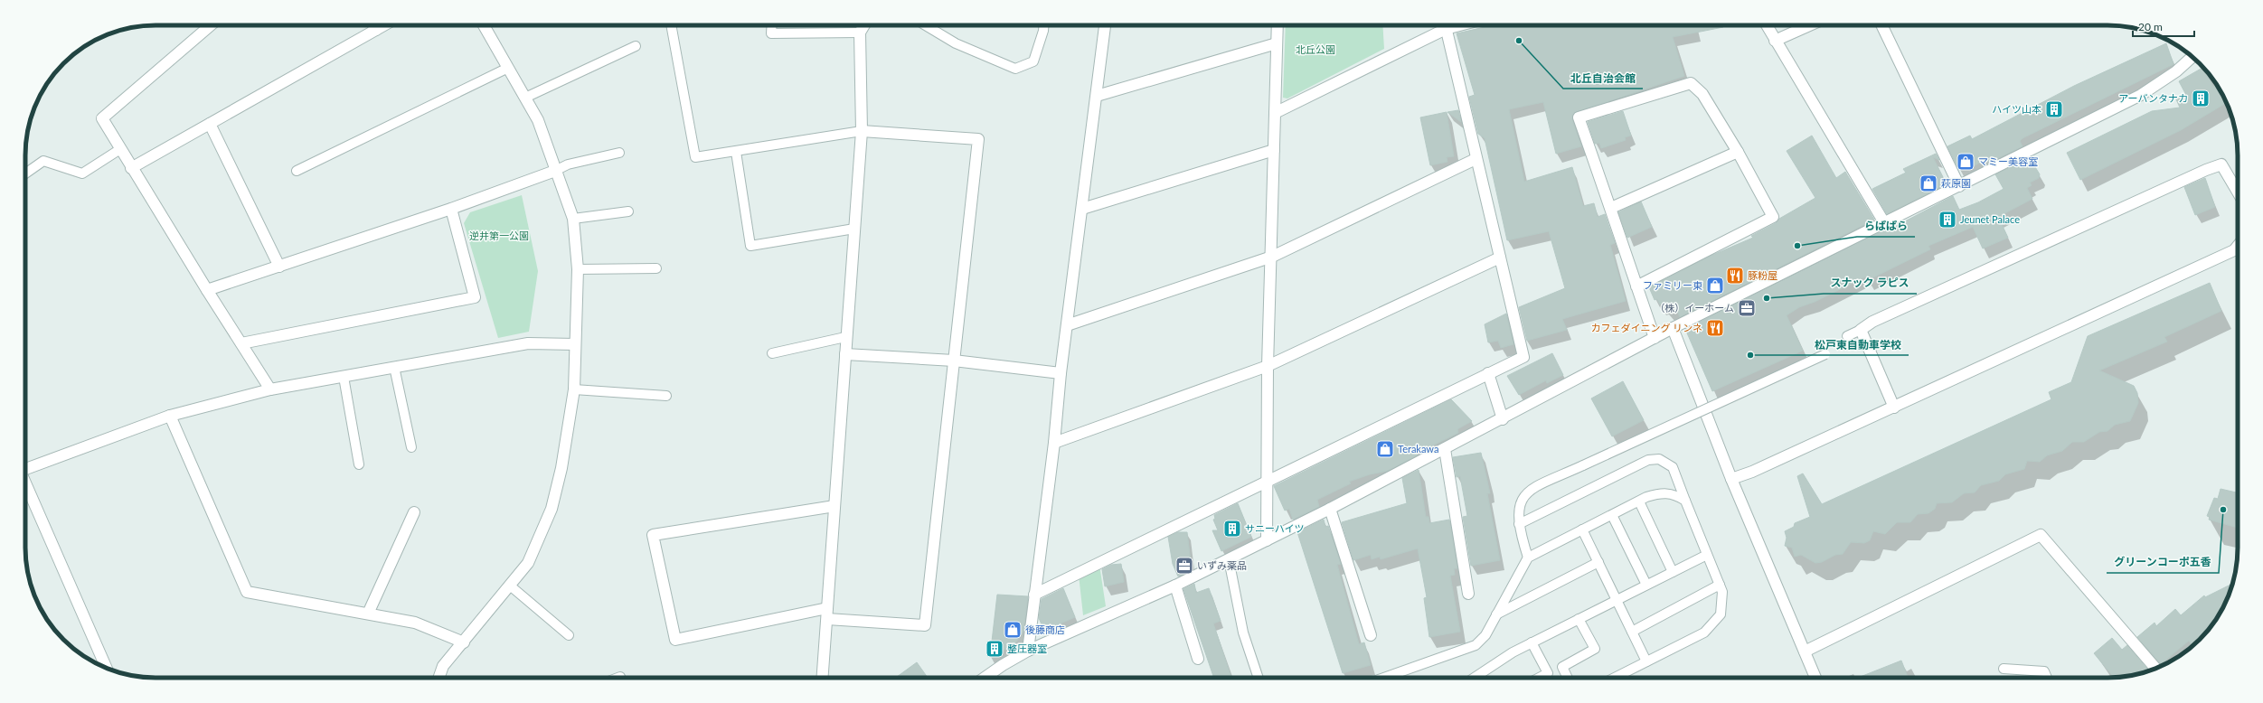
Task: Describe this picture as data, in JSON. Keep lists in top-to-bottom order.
{
  "parks": ["北丘公園", "逆井第一公園"],
  "places": {
    "other": [
      "北丘自治会館",
      "らぱぱら",
      "スナック ラピス",
      "松戸東自動車学校",
      "グリーンコーポ五香"
    ],
    "building": [
      "アーバンタナカ",
      "ハイツ山本",
      "Jeunet Palace",
      "サニーハイツ",
      "整圧器室"
    ],
    "shop": [
      "マミー美容室",
      "萩原園",
      "ファミリー東",
      "Terakawa",
      "後藤商店"
    ],
    "restaurant": ["豚粉屋", "カフェダイニング リンネ"],
    "office": ["（株）イーホーム", "いずみ薬品"]
  },
  "scale_bar": "20 m"
}
